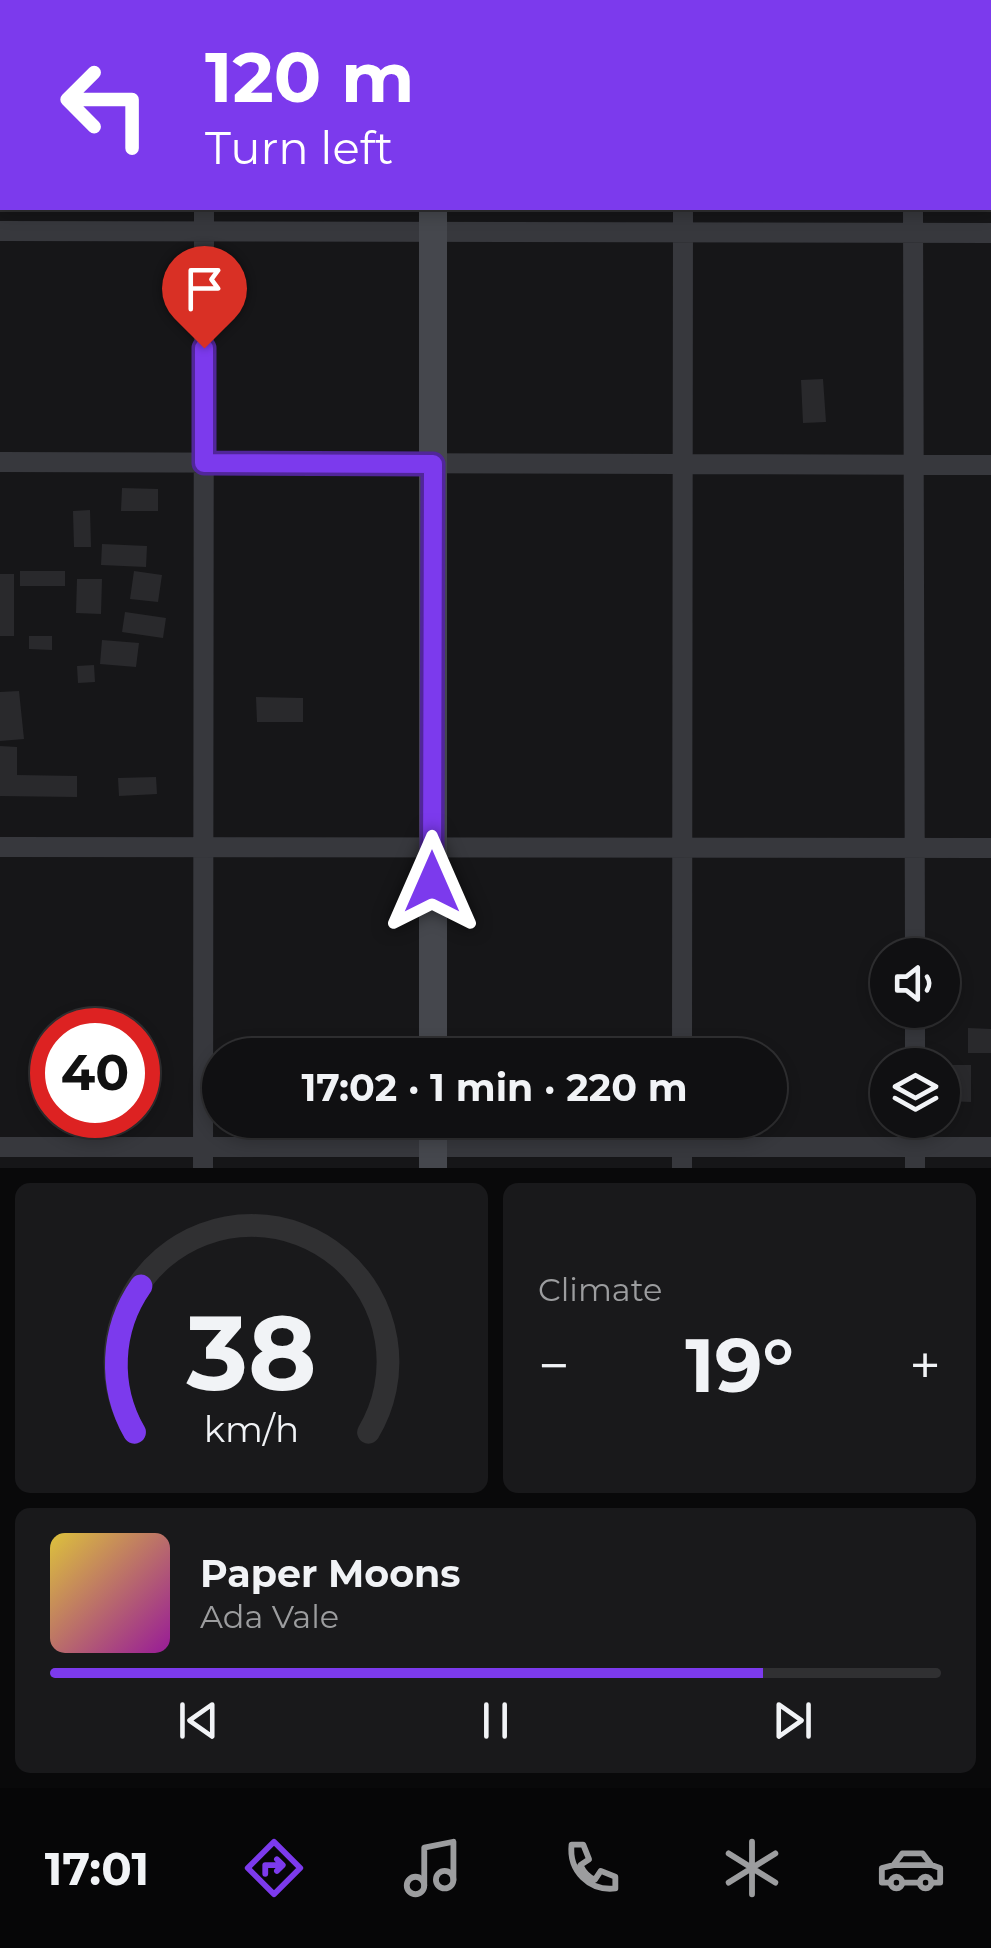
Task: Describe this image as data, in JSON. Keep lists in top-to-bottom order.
{
  "page": {
    "turn": ["120 m", "Turn left"],
    "limit": "40",
    "trip": "17:02 · 1 min · 220 m",
    "tile": "Climate",
    "heat": ["−", "19°", "+"],
    "song": ["Paper Moons", "Ada Vale"],
    "tabs": "17:01",
    "gauge": ["38", "km/h"]
  }
}
